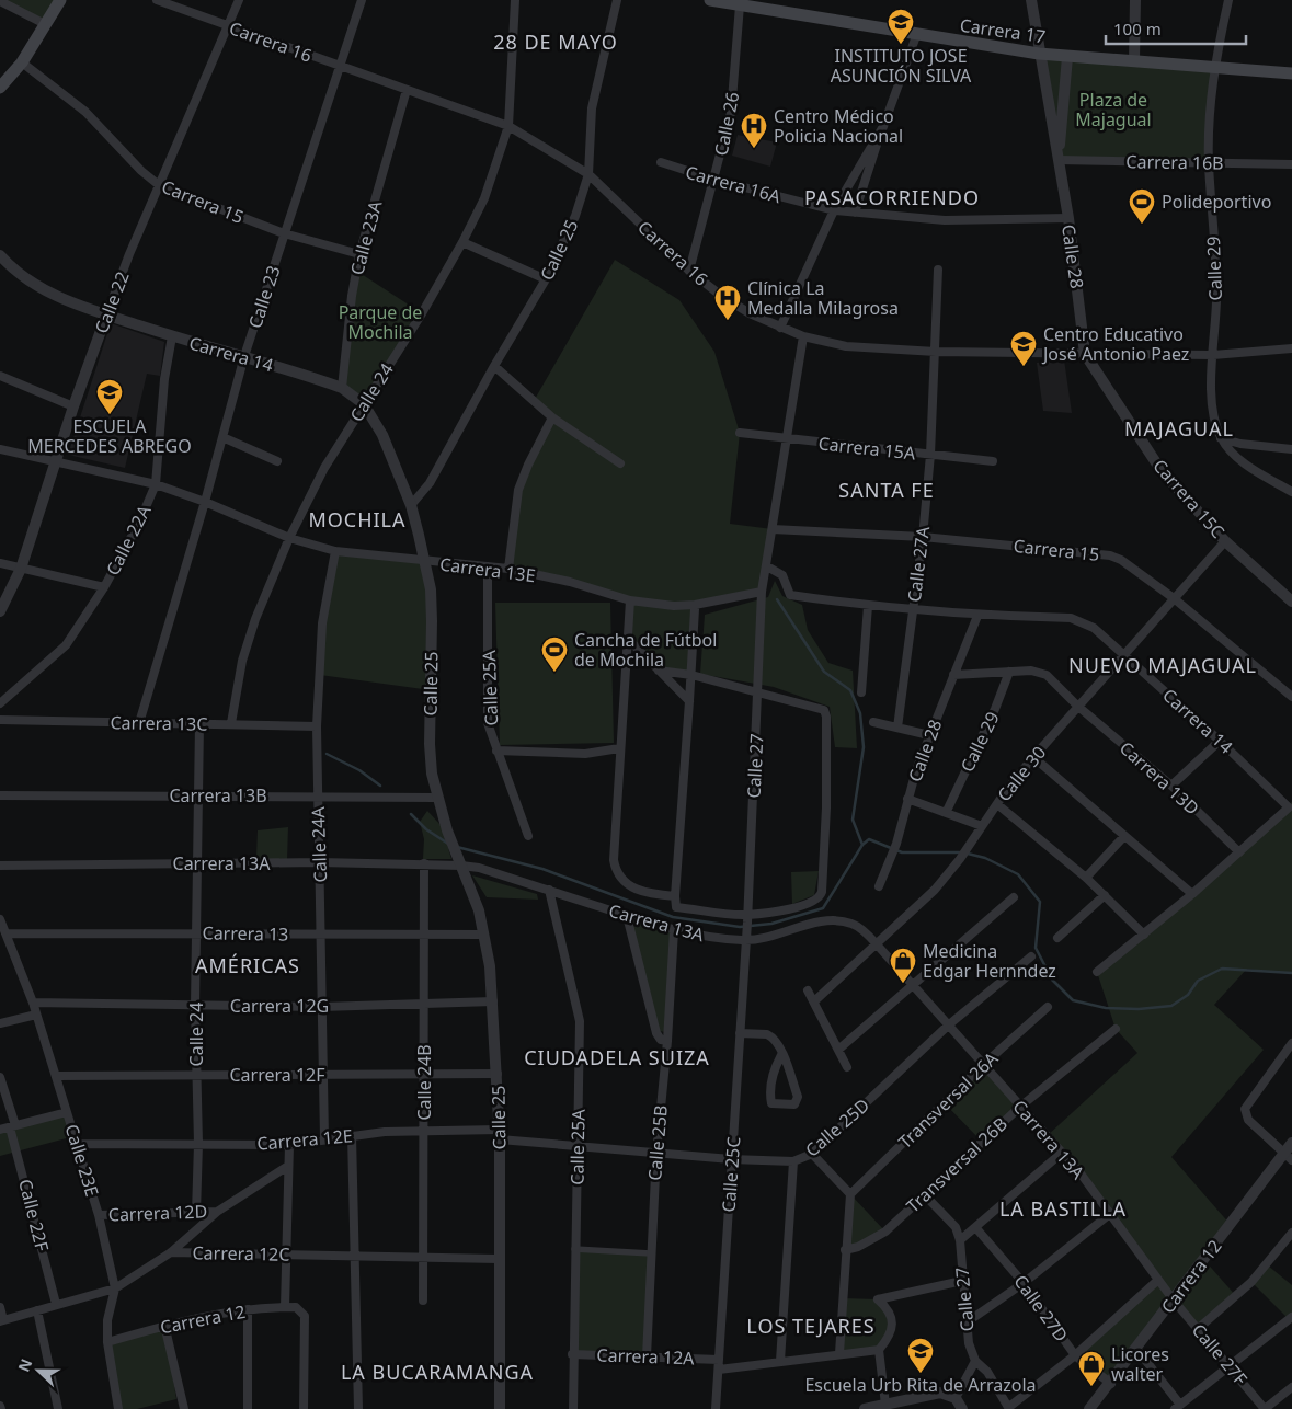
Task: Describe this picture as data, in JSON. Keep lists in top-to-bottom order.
{
  "streets": {
    "main road": ["Carrera 17"],
    "street": [
      "Carrera 16",
      "Calle 26",
      "Carrera 16B",
      "Carrera 16A",
      "Carrera 15",
      "Calle 23A",
      "Calle 25",
      "Calle 28",
      "Calle 29",
      "Calle 23",
      "Calle 22",
      "Carrera 14",
      "Calle 24",
      "Carrera 15A",
      "Carrera 15C",
      "Calle 22A",
      "Calle 27A",
      "Carrera 13E",
      "Calle 25A",
      "Carrera 13C",
      "Calle 27",
      "Calle 30",
      "Carrera 13D",
      "Carrera 13B",
      "Calle 24A",
      "Carrera 13A",
      "Carrera 13",
      "Carrera 12G",
      "Carrera 12F",
      "Calle 24B",
      "Transversal 26A",
      "Calle 25D",
      "Carrera 12E",
      "Calle 25B",
      "Calle 23E",
      "Transversal 26B",
      "Calle 25C",
      "Carrera 12D",
      "Calle 22F",
      "Carrera 12C",
      "Carrera 12",
      "Calle 27D",
      "Calle 27F",
      "Carrera 12A"
    ]
  },
  "crossings": [
    ["Carrera 17", "Calle 26"],
    ["Carrera 17", "Calle 28"],
    ["Carrera 17", "Calle 29"],
    ["Carrera 16", "Calle 26"],
    ["Carrera 16", "Calle 23A"],
    ["Carrera 16", "Calle 25"],
    ["Carrera 16", "Calle 28"],
    ["Carrera 16", "Calle 29"],
    ["Carrera 16", "Calle 23"],
    ["Carrera 16", "Calle 22"],
    ["Carrera 16", "Calle 24"],
    ["Carrera 16", "Carrera 15C"],
    ["Carrera 16", "Calle 27A"],
    ["Calle 26", "Carrera 16A"],
    ["Carrera 16B", "Calle 28"],
    ["Carrera 16B", "Calle 29"],
    ["Carrera 16A", "Calle 28"],
    ["Carrera 15", "Calle 23A"],
    ["Carrera 15", "Calle 23"],
    ["Carrera 15", "Calle 22"],
    ["Carrera 15", "Calle 27A"],
    ["Carrera 15", "Calle 30"],
    ["Calle 23A", "Carrera 14"],
    ["Calle 25", "Carrera 14"],
    ["Calle 25", "Carrera 13E"],
    ["Calle 25", "Carrera 13B"],
    ["Calle 25", "Carrera 13A"],
    ["Calle 25", "Carrera 13"],
    ["Calle 25", "Carrera 12G"],
    ["Calle 25", "Carrera 12F"],
    ["Calle 25", "Carrera 12E"],
    ["Calle 25", "Carrera 12C"],
    ["Calle 28", "Carrera 14"],
    ["Calle 28", "Carrera 15C"],
    ["Calle 28", "Carrera 13D"],
    ["Calle 29", "Carrera 13D"],
    ["Calle 23", "Carrera 14"],
    ["Calle 23", "Carrera 13E"],
    ["Calle 23", "Carrera 13C"],
    ["Calle 22", "Carrera 14"],
    ["Calle 22", "Carrera 13E"],
    ["Carrera 14", "Calle 24"],
    ["Carrera 14", "Calle 22A"],
    ["Carrera 14", "Calle 27A"],
    ["Carrera 14", "Calle 30"],
    ["Carrera 14", "Carrera 13D"],
    ["Calle 24", "Carrera 13E"],
    ["Calle 24", "Carrera 13C"],
    ["Calle 24", "Carrera 13B"],
    ["Calle 24", "Carrera 13A"],
    ["Calle 24", "Carrera 13"],
    ["Calle 24", "Carrera 12G"],
    ["Calle 24", "Carrera 12F"],
    ["Calle 24", "Carrera 12E"],
    ["Calle 24", "Carrera 12D"],
    ["Carrera 15A", "Calle 27A"],
    ["Carrera 15C", "Calle 30"],
    ["Calle 22A", "Carrera 13E"],
    ["Carrera 13E", "Calle 25A"],
    ["Carrera 13E", "Calle 27"],
    ["Carrera 13E", "Calle 24A"],
    ["Calle 25A", "Carrera 13A"],
    ["Calle 25A", "Carrera 12E"],
    ["Calle 25A", "Carrera 12A"],
    ["Carrera 13C", "Calle 24A"],
    ["Calle 27", "Carrera 13A"],
    ["Calle 27", "Transversal 26B"],
    ["Calle 27", "Calle 25C"],
    ["Calle 30", "Carrera 13D"],
    ["Calle 30", "Carrera 13A"],
    ["Carrera 13B", "Calle 24A"],
    ["Calle 24A", "Carrera 13A"],
    ["Calle 24A", "Carrera 13"],
    ["Calle 24A", "Carrera 12G"],
    ["Calle 24A", "Carrera 12F"],
    ["Calle 24A", "Carrera 12E"],
    ["Carrera 13A", "Calle 24B"],
    ["Carrera 13A", "Transversal 26A"],
    ["Carrera 13A", "Calle 25D"],
    ["Carrera 13A", "Calle 25B"],
    ["Carrera 13A", "Transversal 26B"],
    ["Carrera 13A", "Calle 25C"],
    ["Carrera 13A", "Carrera 12"],
    ["Carrera 13A", "Calle 27F"],
    ["Carrera 13", "Calle 24B"],
    ["Carrera 13", "Calle 23E"],
    ["Carrera 12G", "Calle 24B"],
    ["Carrera 12G", "Calle 23E"],
    ["Carrera 12F", "Calle 24B"],
    ["Carrera 12F", "Calle 23E"],
    ["Calle 24B", "Carrera 12E"],
    ["Calle 24B", "Carrera 12C"],
    ["Calle 25D", "Carrera 12E"],
    ["Carrera 12E", "Calle 25B"],
    ["Carrera 12E", "Calle 23E"],
    ["Carrera 12E", "Calle 25C"],
    ["Calle 25B", "Carrera 12A"],
    ["Calle 23E", "Carrera 12D"],
    ["Calle 23E", "Carrera 12C"],
    ["Calle 23E", "Carrera 12"],
    ["Calle 25C", "Carrera 12A"],
    ["Calle 22F", "Carrera 12C"],
    ["Carrera 12", "Calle 27D"],
    ["Carrera 12", "Calle 27F"]
  ],
  "districts": [
    "28 DE MAYO",
    "PASACORRIENDO",
    "MAJAGUAL",
    "SANTA FE",
    "MOCHILA",
    "NUEVO MAJAGUAL",
    "AMÉRICAS",
    "CIUDADELA SUIZA",
    "LA BASTILLA",
    "LOS TEJARES",
    "LA BUCARAMANGA"
  ],
  "parks": ["Plaza de Majagual", "Parque de Mochila"],
  "places": {
    "school or university": [
      "INSTITUTO JOSE ASUNCIÓN SILVA",
      "Centro Educativo José Antonio Paez",
      "ESCUELA MERCEDES ABREGO",
      "Escuela Urb Rita de Arrazola"
    ],
    "hospital": ["Centro Médico Policia Nacional", "Clínica La Medalla Milagrosa"],
    "sports": ["Polideportivo", "Cancha de Fútbol de Mochila"],
    "shop": ["Medicina Edgar Hernndez", "Licores walter"]
  },
  "scale_bar": "100 m",
  "north": "left"
}
